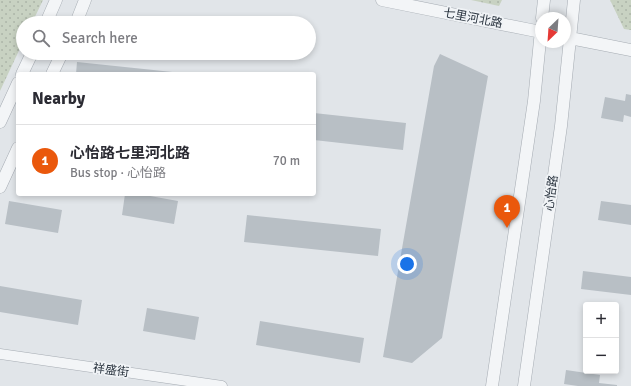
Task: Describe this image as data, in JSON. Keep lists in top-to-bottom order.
{
  "streets": {
    "street": ["七里河北路", "心怡路", "祥盛街"]
  },
  "north": "bottom left",
  "page": {
    "search": "Search here",
    "heading": "Nearby",
    "list": [
      {
        "mark": "1",
        "name": "心怡路七里河北路",
        "note": "Bus stop · 心怡路",
        "value": "70 m"
      }
    ],
    "pins": "1",
    "map_buttons": ["+", "−"]
  }
}
